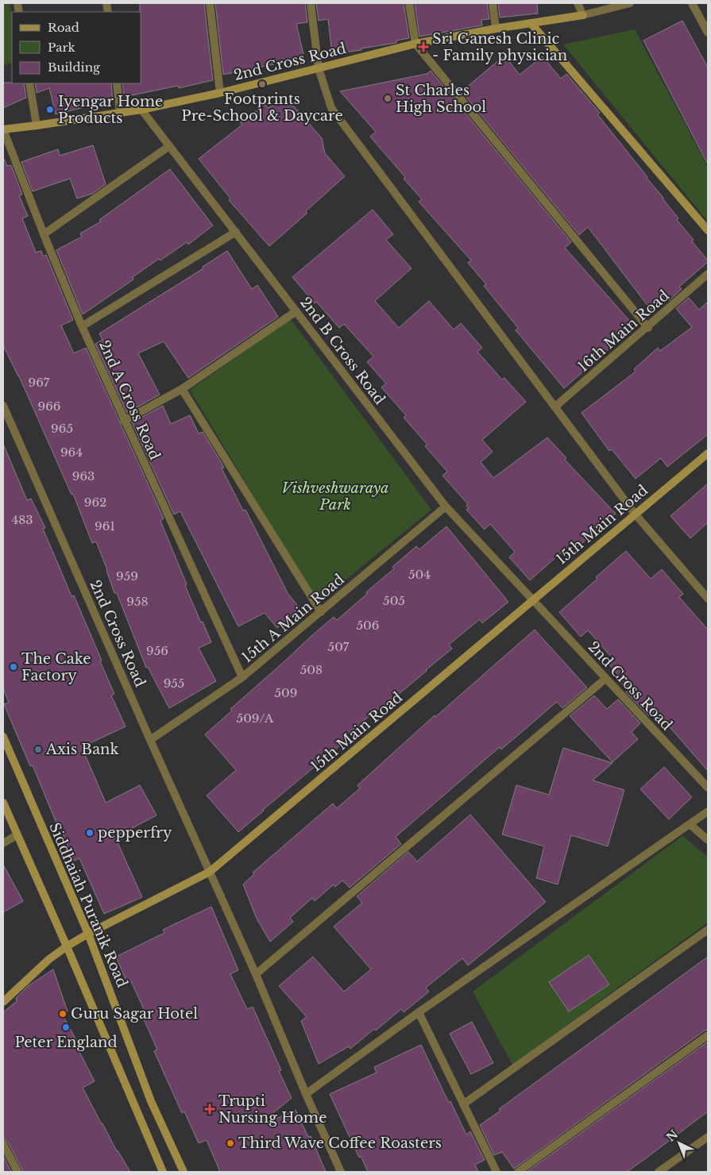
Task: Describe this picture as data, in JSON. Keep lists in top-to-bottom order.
{
  "streets": {
    "street": [
      "2nd Cross Road",
      "16th Main Road",
      "2nd B Cross Road",
      "2nd A Cross Road",
      "15th Main Road",
      "15th A Main Road",
      "Siddhaiah Puranik Road"
    ]
  },
  "crossings": [
    ["2nd Cross Road", "2nd B Cross Road"],
    ["2nd Cross Road", "2nd A Cross Road"],
    ["2nd Cross Road", "15th Main Road"],
    ["2nd Cross Road", "15th A Main Road"],
    ["2nd B Cross Road", "15th Main Road"],
    ["2nd B Cross Road", "15th A Main Road"],
    ["2nd A Cross Road", "15th A Main Road"],
    ["15th Main Road", "Siddhaiah Puranik Road"]
  ],
  "parks": ["Vishveshwaraya Park"],
  "places": {
    "health": ["Sri Ganesh Clinic - Family physician", "Trupti Nursing Home"],
    "other": [
      "Footprints Pre-School & Daycare",
      "St Charles High School",
      "Iyengar Home Products",
      "The Cake Factory",
      "Axis Bank",
      "pepperfry",
      "Guru Sagar Hotel",
      "Peter England",
      "Third Wave Coffee Roasters"
    ]
  },
  "house_numbers": [
    "967",
    "966",
    "965",
    "964",
    "963",
    "962",
    "483",
    "961",
    "504",
    "959",
    "505",
    "958",
    "506",
    "507",
    "956",
    "508",
    "955",
    "509",
    "509/A"
  ],
  "legend": ["Road", "Park", "Building"],
  "north": "top left"
}
